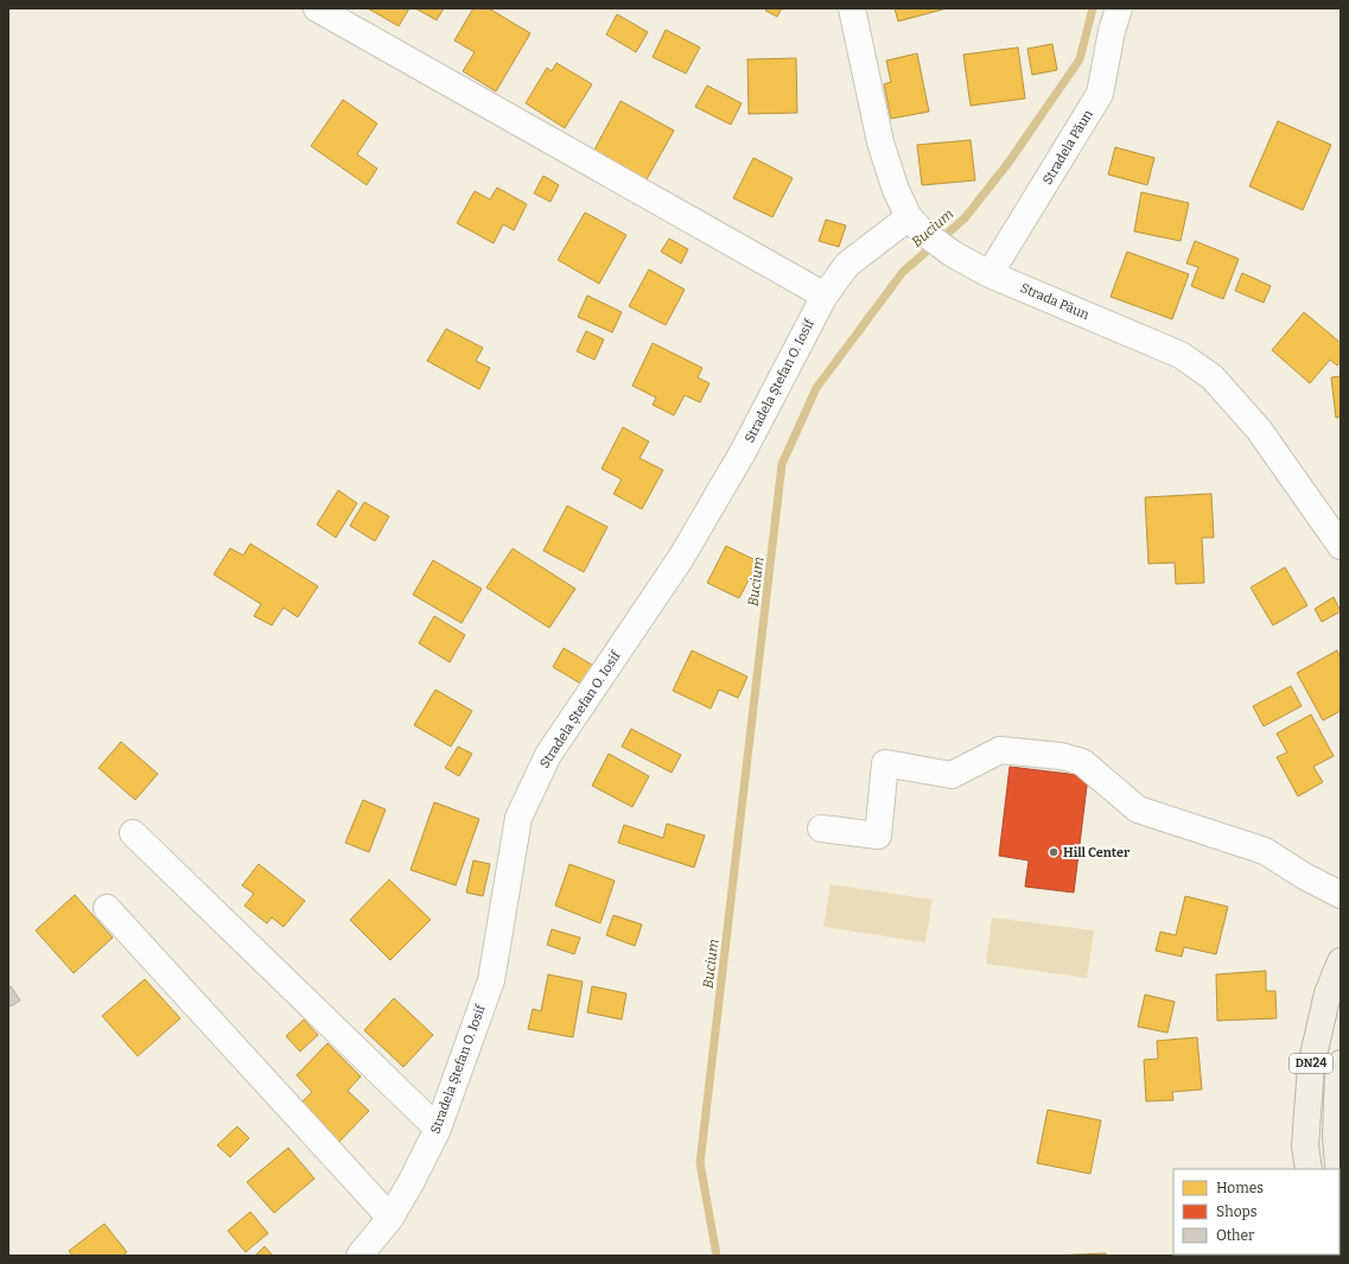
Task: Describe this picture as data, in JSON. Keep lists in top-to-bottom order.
{
  "streets": {
    "main road": ["DN24"],
    "street": ["Stradela Păun", "Strada Păun", "Stradela Ștefan O. Iosif"]
  },
  "crossings": [
    ["Stradela Păun", "Strada Păun"],
    ["Strada Păun", "Stradela Ștefan O. Iosif"]
  ],
  "water": ["Bucium"],
  "places": ["Hill Center"],
  "legend": ["Homes", "Shops", "Other"]
}
